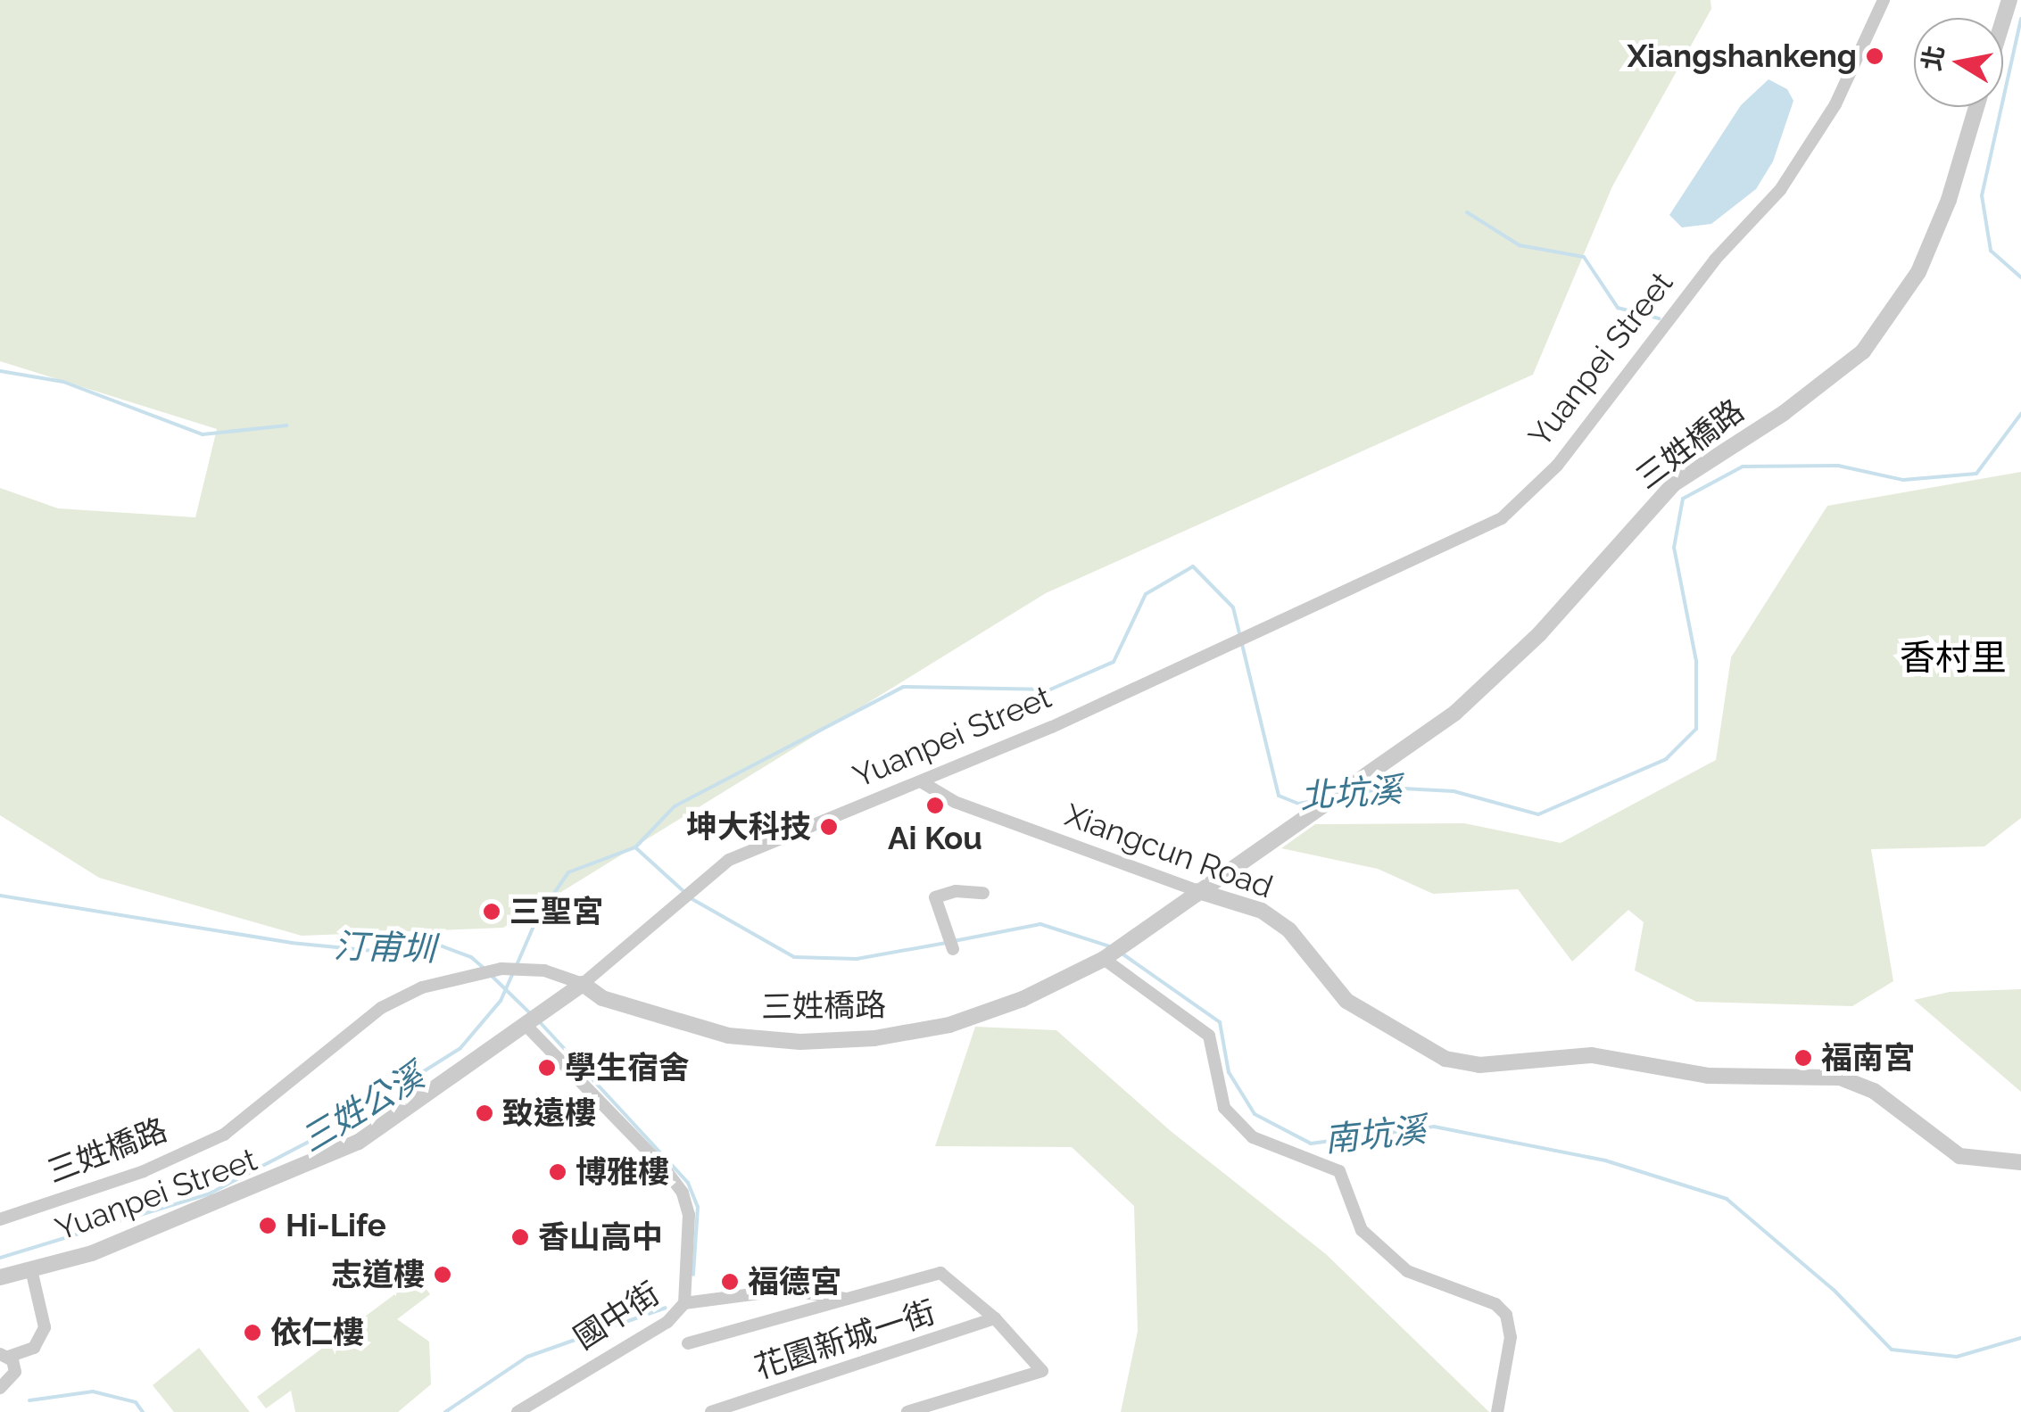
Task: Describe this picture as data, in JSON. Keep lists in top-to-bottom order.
{
  "streets": {
    "street": [
      "Yuanpei Street",
      "三姓橋路",
      "Xiangcun Road",
      "國中街",
      "花園新城一街"
    ]
  },
  "crossings": [
    ["Yuanpei Street", "三姓橋路"],
    ["Yuanpei Street", "Xiangcun Road"],
    ["Yuanpei Street", "國中街"],
    ["三姓橋路", "Xiangcun Road"]
  ],
  "districts": ["香村里"],
  "water": [
    "北坑溪",
    "汀甫圳",
    "三姓公溪",
    "南坑溪"
  ],
  "places": [
    "Xiangshankeng",
    "Ai Kou",
    "坤大科技",
    "三聖宮",
    "福南宮",
    "學生宿舍",
    "致遠樓",
    "博雅樓",
    "Hi-Life",
    "香山高中",
    "志道樓",
    "福德宮",
    "依仁樓"
  ],
  "north": "left"
}
